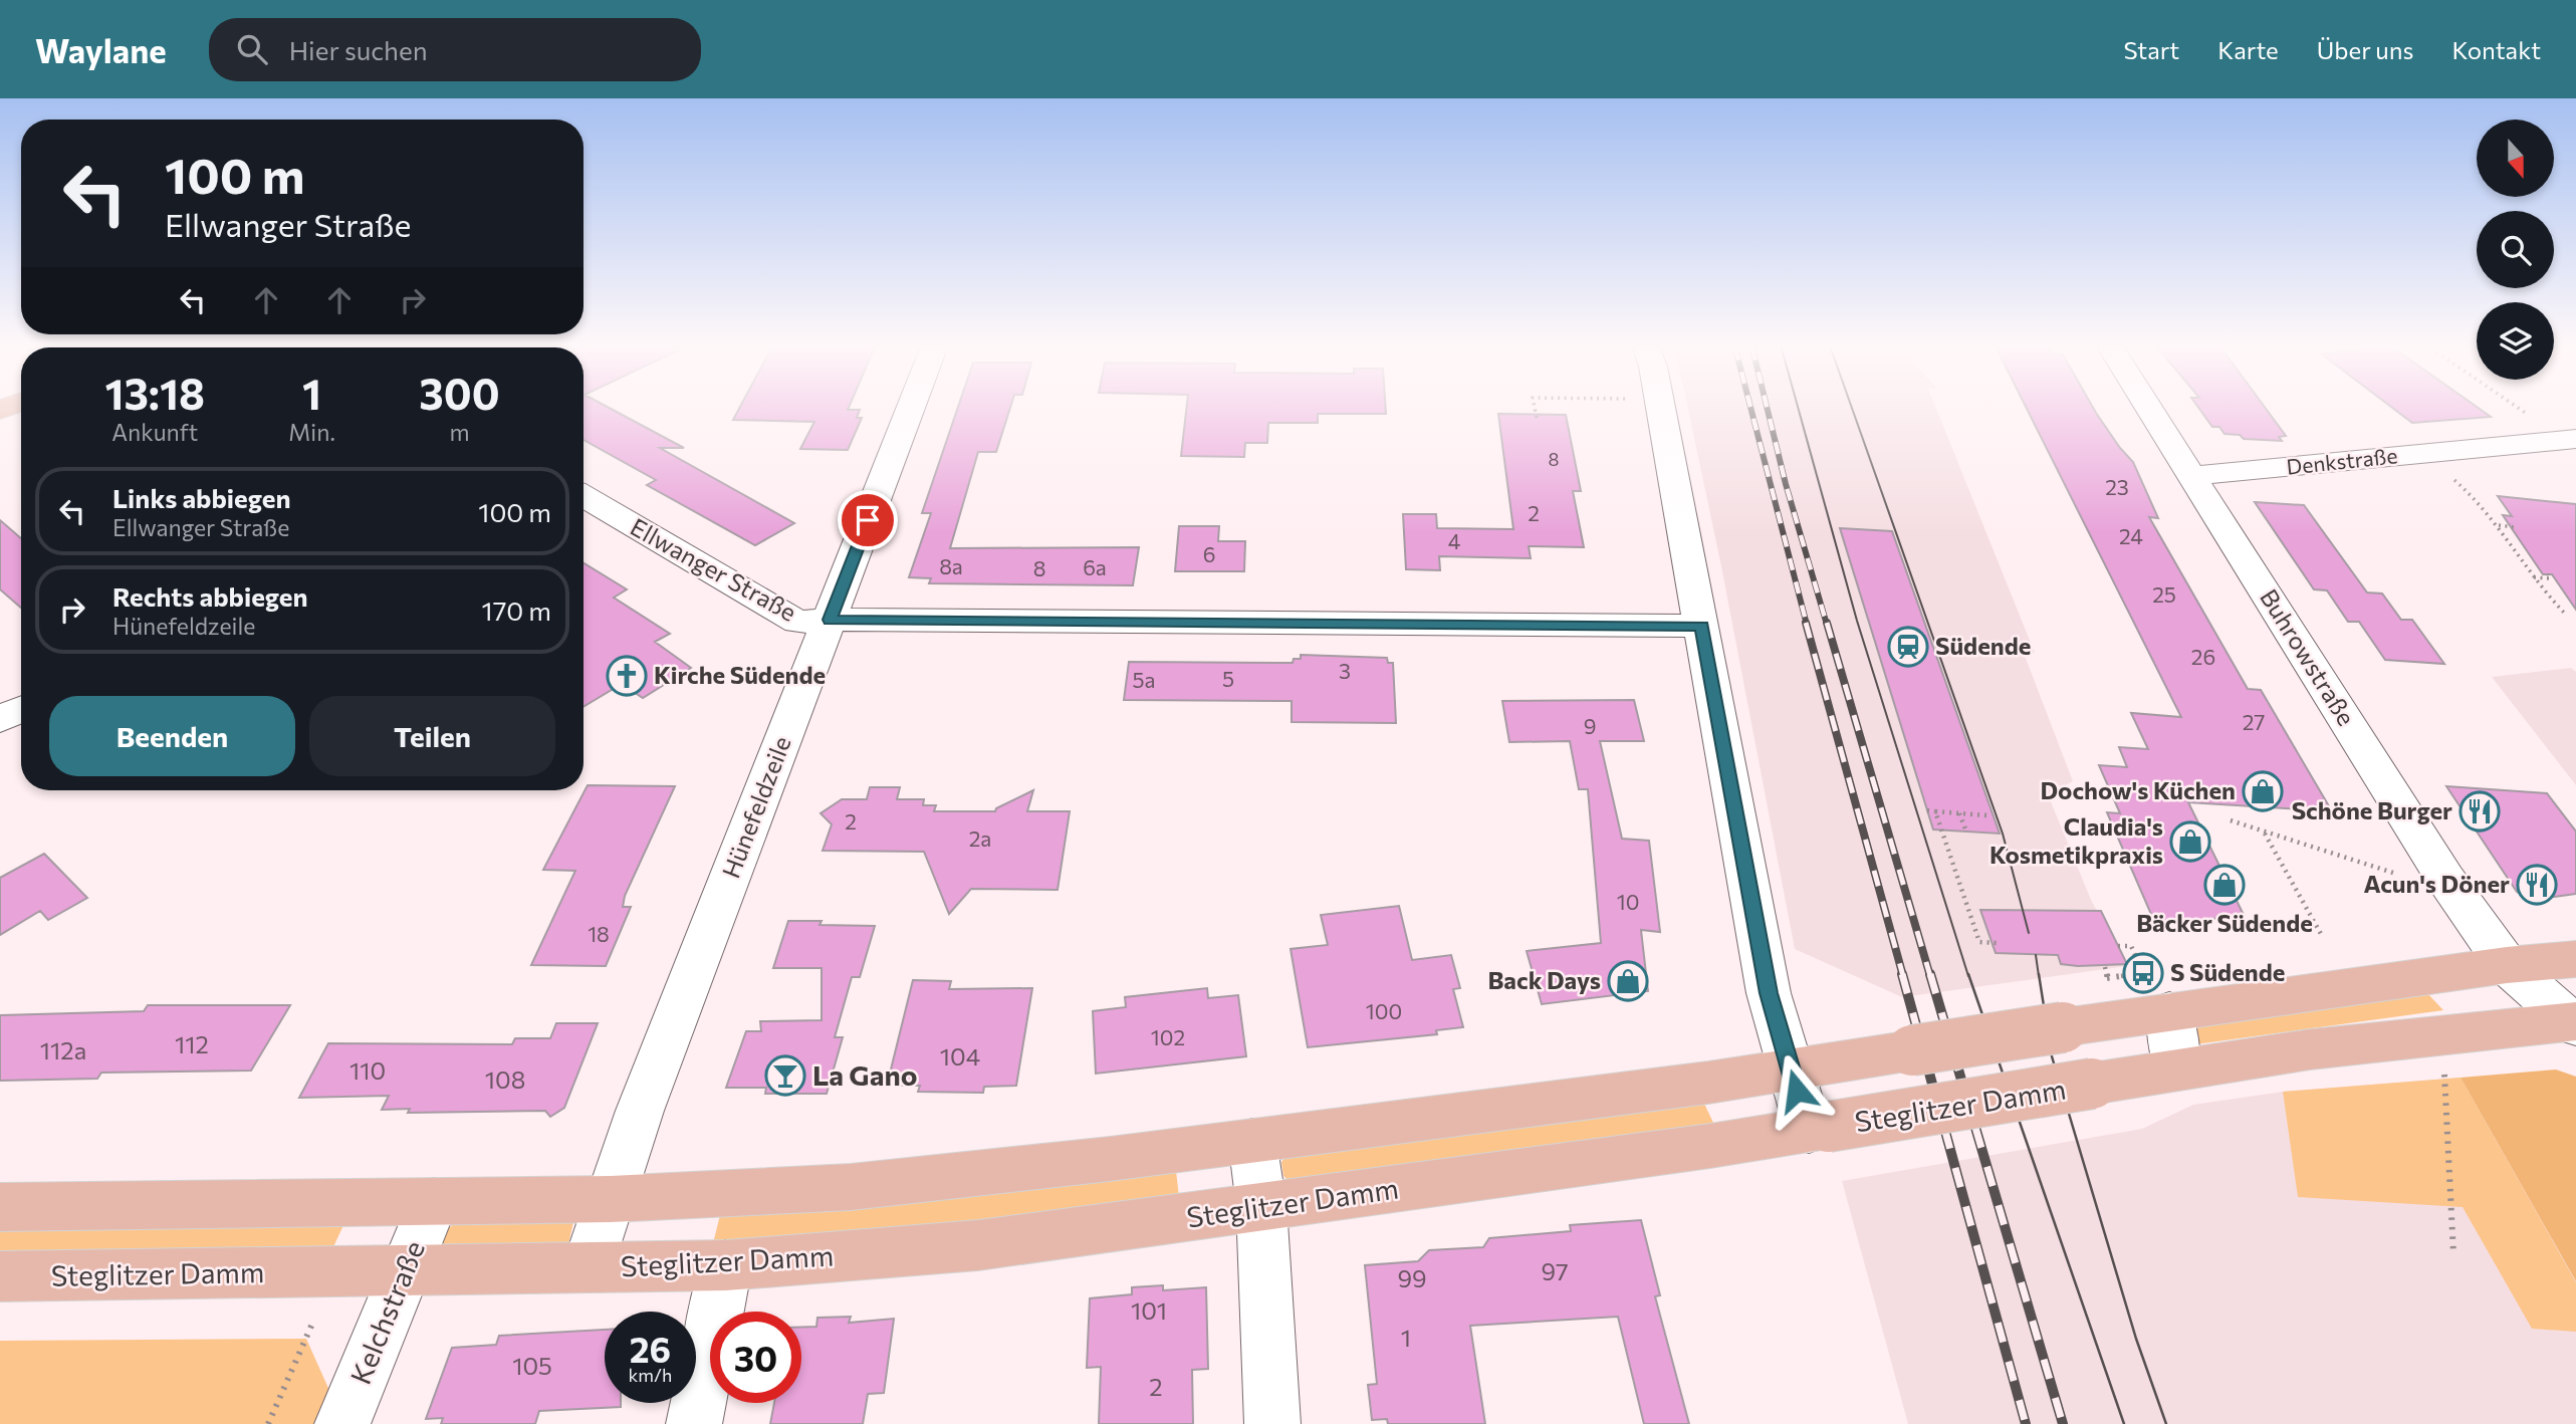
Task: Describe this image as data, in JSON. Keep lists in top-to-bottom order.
{
  "streets": {
    "main road": ["Steglitzer Damm"],
    "street": [
      "Denkstraße",
      "Ellwanger Straße",
      "Buhrowstraße",
      "Hünefeldzeile",
      "Kelchstraße"
    ]
  },
  "crossings": [
    ["Denkstraße", "Buhrowstraße"],
    ["Ellwanger Straße", "Hünefeldzeile"],
    ["Buhrowstraße", "Steglitzer Damm"],
    ["Hünefeldzeile", "Steglitzer Damm"],
    ["Steglitzer Damm", "Kelchstraße"]
  ],
  "places": {
    "station": ["Südende"],
    "church": ["Kirche Südende"],
    "shop": [
      "Dochow's Küchen",
      "Claudia's Kosmetikpraxis",
      "Bäcker Südende",
      "Back Days"
    ],
    "restaurant": ["Schöne Burger", "Acun's Döner"],
    "bus stop": ["S Südende"],
    "bar": ["La Gano"]
  },
  "house_numbers": [
    "8",
    "23",
    "2",
    "24",
    "4",
    "6",
    "8a",
    "6a",
    "8",
    "25",
    "26",
    "3",
    "5",
    "5a",
    "27",
    "9",
    "2",
    "2a",
    "10",
    "18",
    "100",
    "102",
    "112",
    "112a",
    "104",
    "110",
    "108",
    "97",
    "99",
    "101",
    "1",
    "105",
    "2"
  ],
  "north": "bottom",
  "page": {
    "header": "Waylane",
    "search": "Hier suchen",
    "nav": [
      "Start",
      "Karte",
      "Über uns",
      "Kontakt"
    ],
    "turn": ["100 m", "Ellwanger Straße"],
    "eta": [
      "13:18",
      "Ankunft",
      "1",
      "Min.",
      "300",
      "m"
    ],
    "list": [
      {
        "name": "Links abbiegen",
        "note": "Ellwanger Straße",
        "value": "100 m"
      },
      {
        "name": "Rechts abbiegen",
        "note": "Hünefeldzeile",
        "value": "170 m"
      }
    ],
    "buttons": ["Beenden", "Teilen"],
    "speed": "26 km/h",
    "limit": "30"
  }
}
